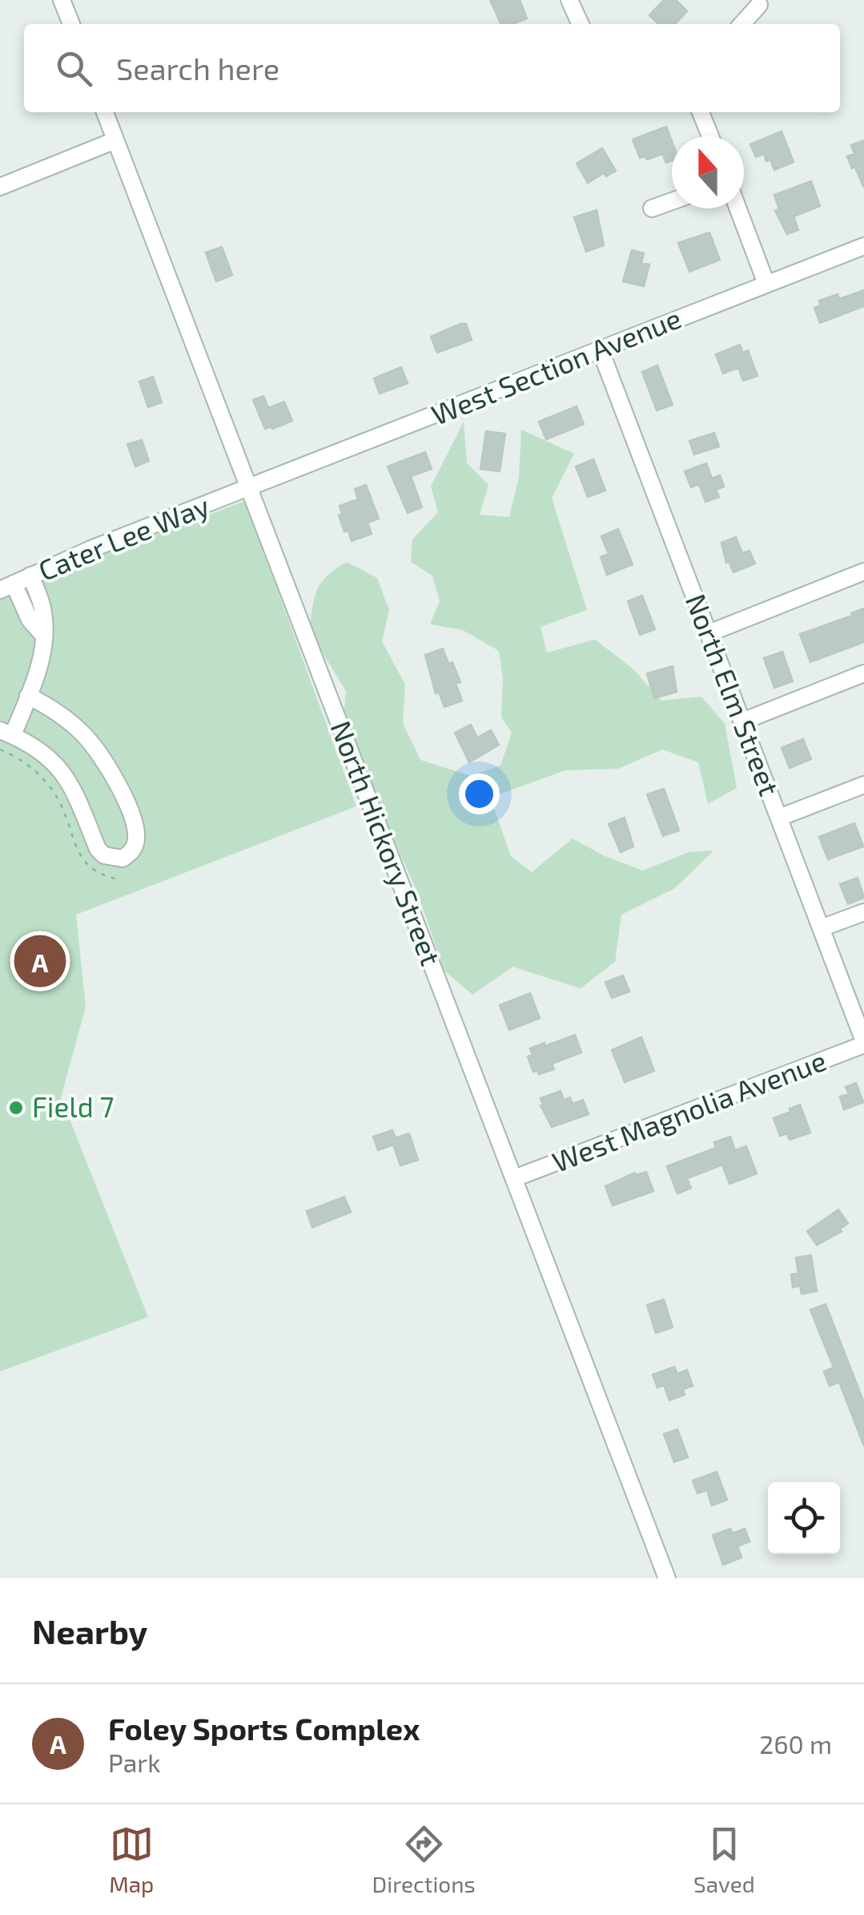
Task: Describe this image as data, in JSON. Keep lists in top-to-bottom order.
{
  "streets": {
    "street": [
      "West Section Avenue",
      "Cater Lee Way",
      "North Elm Street",
      "North Hickory Street",
      "West Magnolia Avenue"
    ]
  },
  "crossings": [
    ["West Section Avenue", "Cater Lee Way"],
    ["West Section Avenue", "North Elm Street"],
    ["West Section Avenue", "North Hickory Street"],
    ["Cater Lee Way", "North Hickory Street"],
    ["North Elm Street", "West Magnolia Avenue"],
    ["North Hickory Street", "West Magnolia Avenue"]
  ],
  "places": ["Field 7"],
  "north": "top",
  "page": {
    "search": "Search here",
    "pins": "A",
    "heading": "Nearby",
    "list": [
      {
        "mark": "A",
        "name": "Foley Sports Complex",
        "note": "Park",
        "value": "260 m"
      }
    ],
    "nav": ["Map", "Directions", "Saved"]
  }
}
